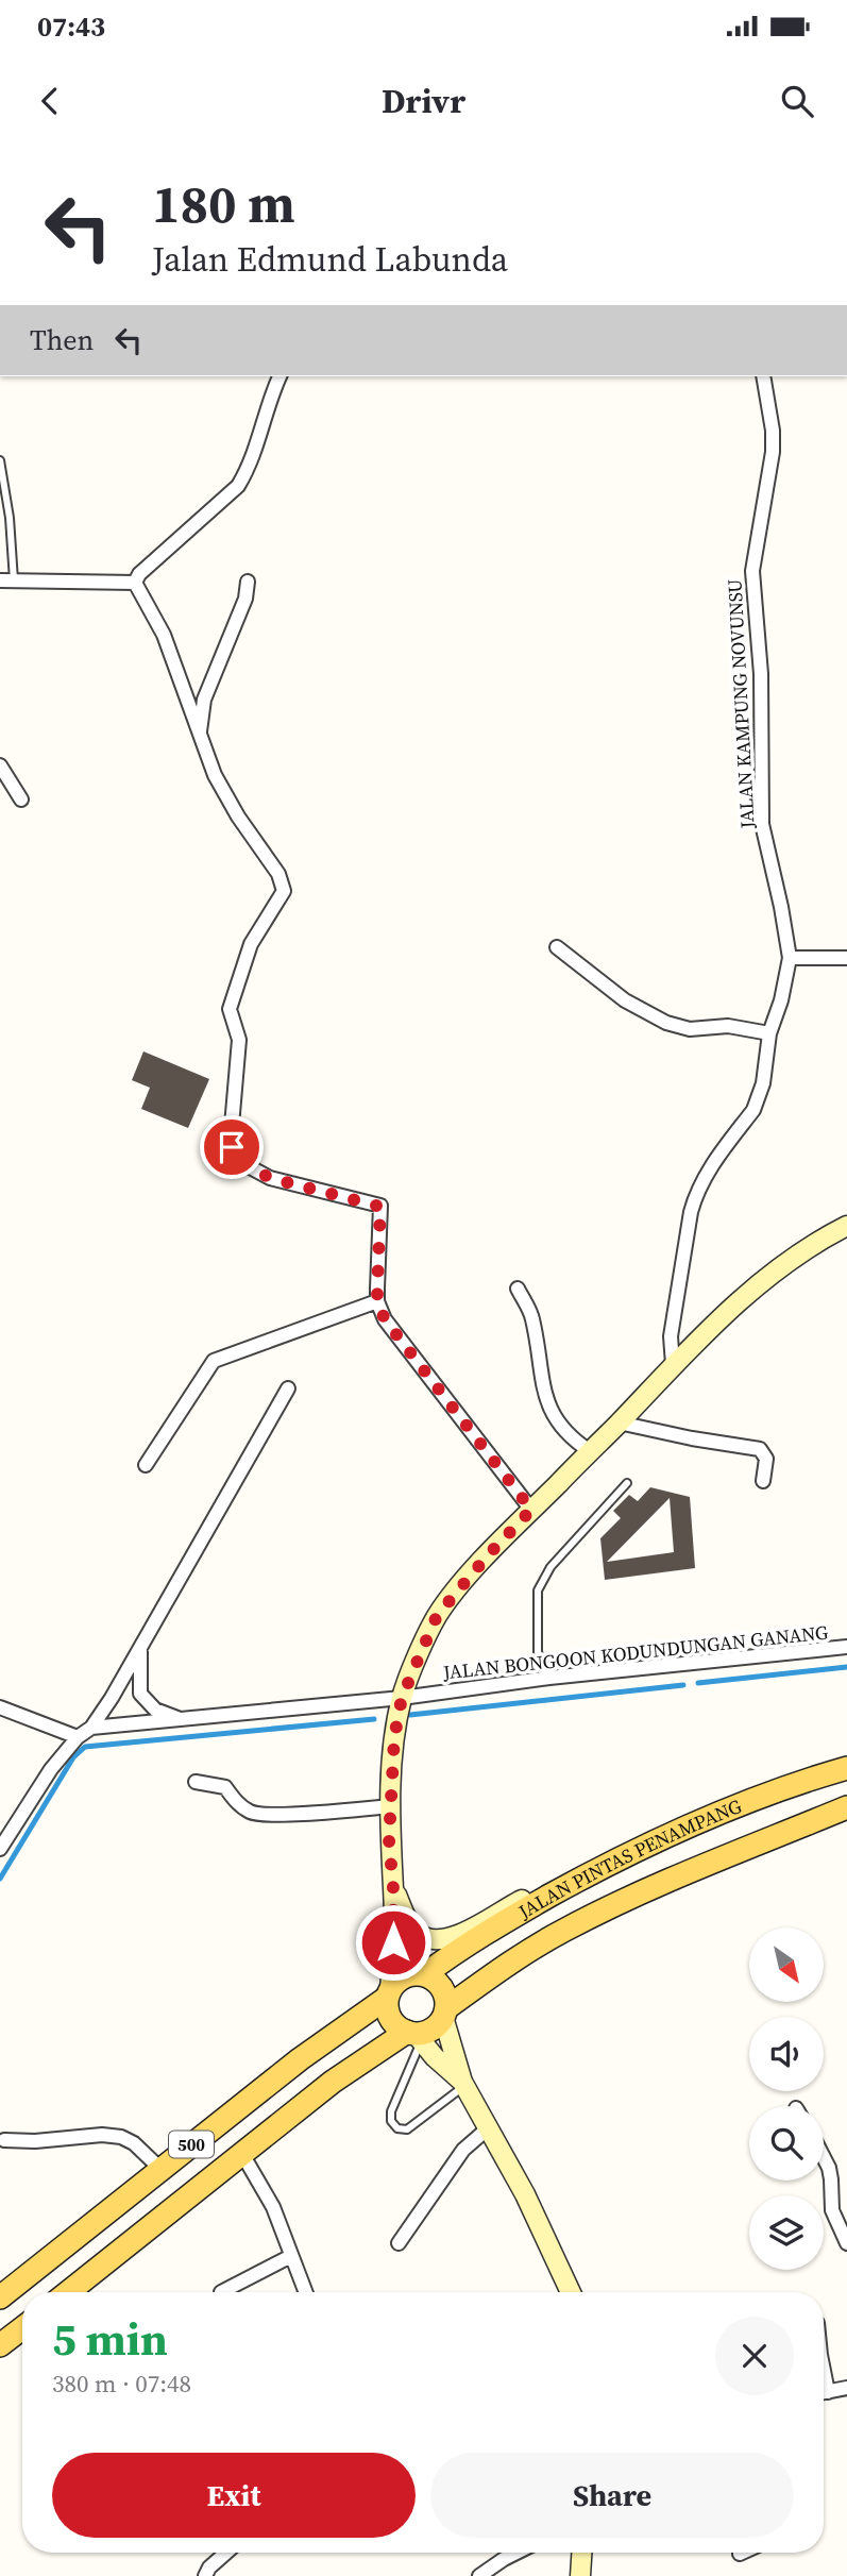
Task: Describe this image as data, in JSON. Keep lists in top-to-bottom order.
{
  "streets": {
    "main road": ["JALAN PINTAS PENAMPANG", "500"],
    "street": ["JALAN KAMPUNG NOVUNSU", "JALAN BONGOON KODUNDUNGAN GANANG"]
  },
  "crossings": [
    ["JALAN PINTAS PENAMPANG", "500"]
  ],
  "north": "bottom right",
  "page": {
    "status": "07:43",
    "header": "Drivr",
    "turn": ["180 m", "Jalan Edmund Labunda"],
    "then": "Then",
    "heading": ["5 min", "380 m · 07:48"],
    "buttons": ["Exit", "Share"]
  }
}
